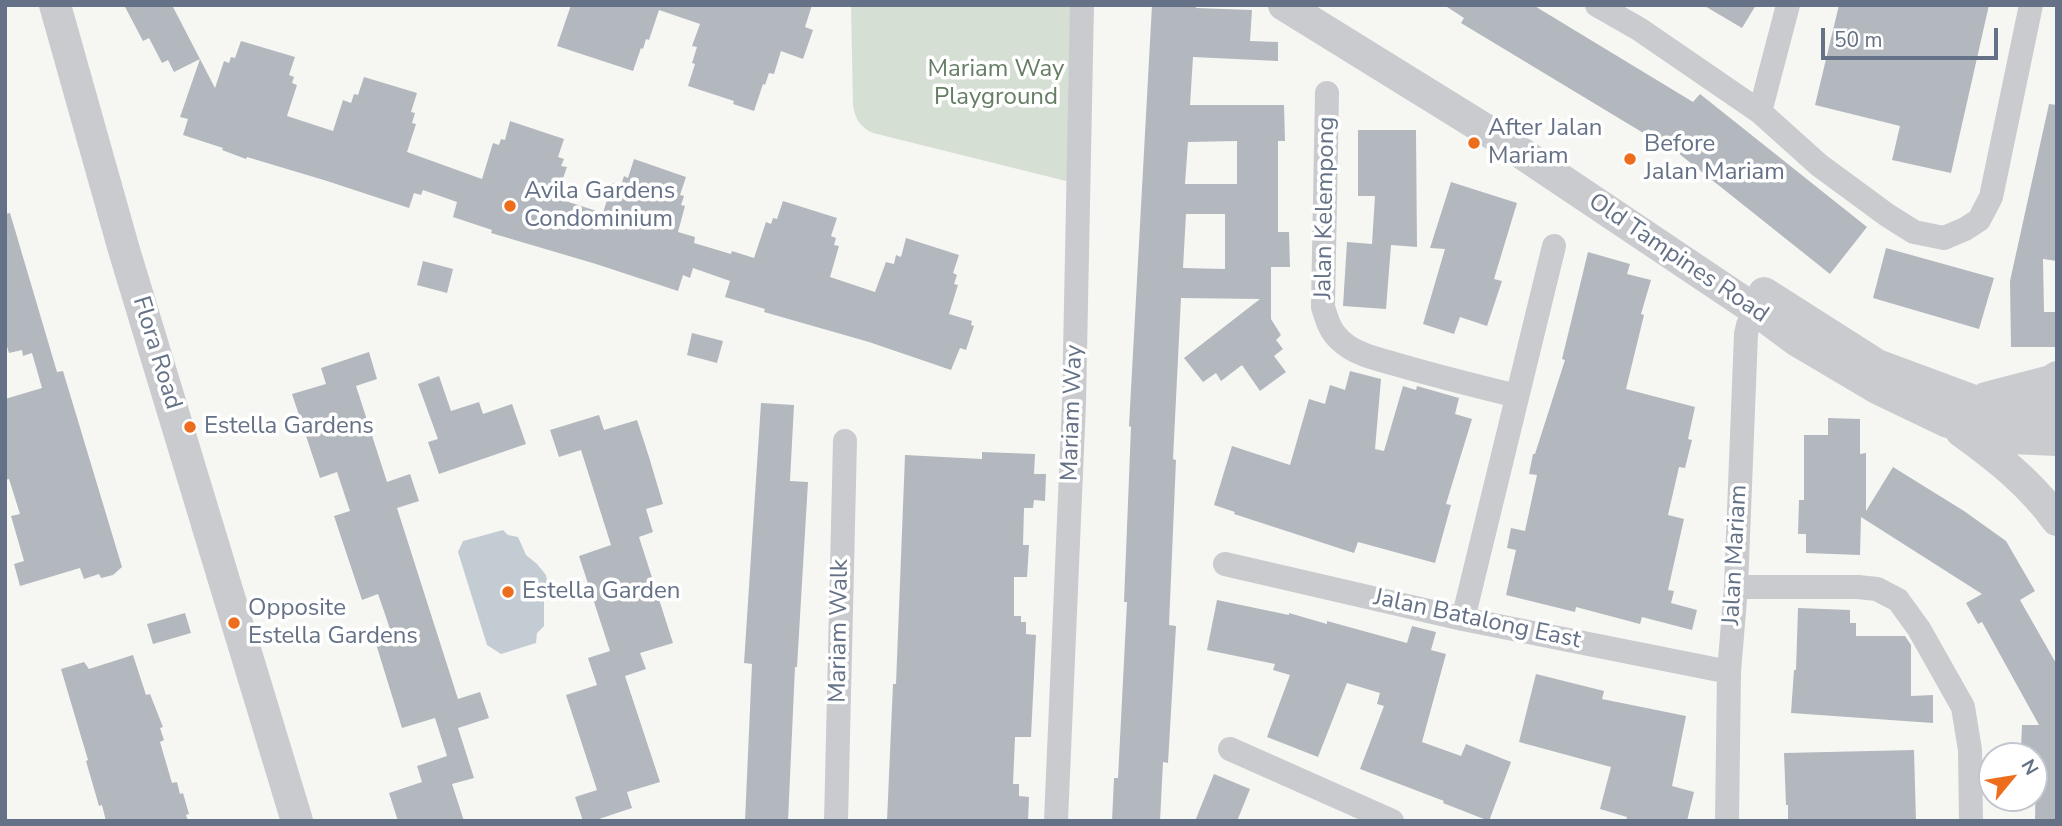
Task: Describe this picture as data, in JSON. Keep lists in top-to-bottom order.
{
  "streets": {
    "street": [
      "Jalan Kelempong",
      "Old Tampines Road",
      "Flora Road",
      "Mariam Way",
      "Jalan Mariam",
      "Jalan Batalong East",
      "Mariam Walk"
    ]
  },
  "crossings": [
    ["Old Tampines Road", "Jalan Mariam"],
    ["Jalan Mariam", "Jalan Batalong East"]
  ],
  "parks": ["Mariam Way Playground"],
  "places": [
    "After Jalan Mariam",
    "Before Jalan Mariam",
    "Avila Gardens Condominium",
    "Estella Gardens",
    "Estella Garden",
    "Opposite Estella Gardens"
  ],
  "scale_bar": "50 m",
  "north": "top right"
}
